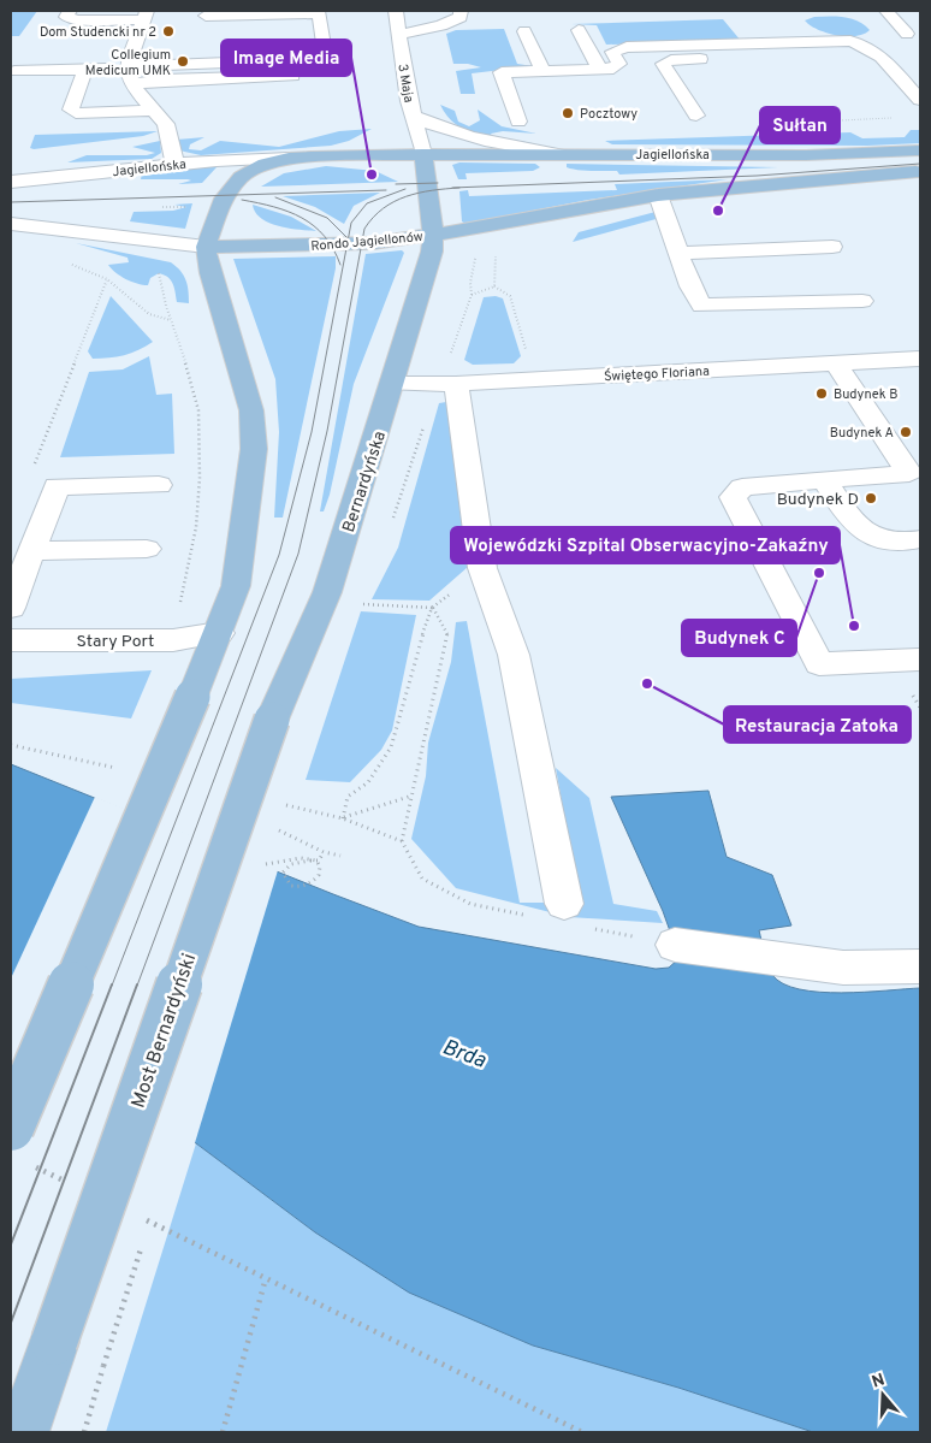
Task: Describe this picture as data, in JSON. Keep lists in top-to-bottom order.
{
  "streets": {
    "main road": [
      "Jagiellońska",
      "Rondo Jagiellonów",
      "Bernardyńska",
      "Most Bernardyński"
    ],
    "street": ["3 Maja", "Świętego Floriana", "Stary Port"]
  },
  "crossings": [
    ["3 Maja", "Jagiellońska"],
    ["3 Maja", "Rondo Jagiellonów"],
    ["Jagiellońska", "Rondo Jagiellonów"],
    ["Rondo Jagiellonów", "Bernardyńska"],
    ["Świętego Floriana", "Bernardyńska"],
    ["Bernardyńska", "Most Bernardyński"]
  ],
  "water": ["Brda"],
  "places": [
    "Dom Studencki nr 2",
    "Collegium Medicum UMK",
    "Pocztowy",
    "Image Media",
    "Sułtan",
    "Budynek B",
    "Budynek A",
    "Budynek D",
    "Budynek C",
    "Wojewódzki Szpital Obserwacyjno-Zakaźny",
    "Restauracja Zatoka"
  ],
  "north": "top"
}
